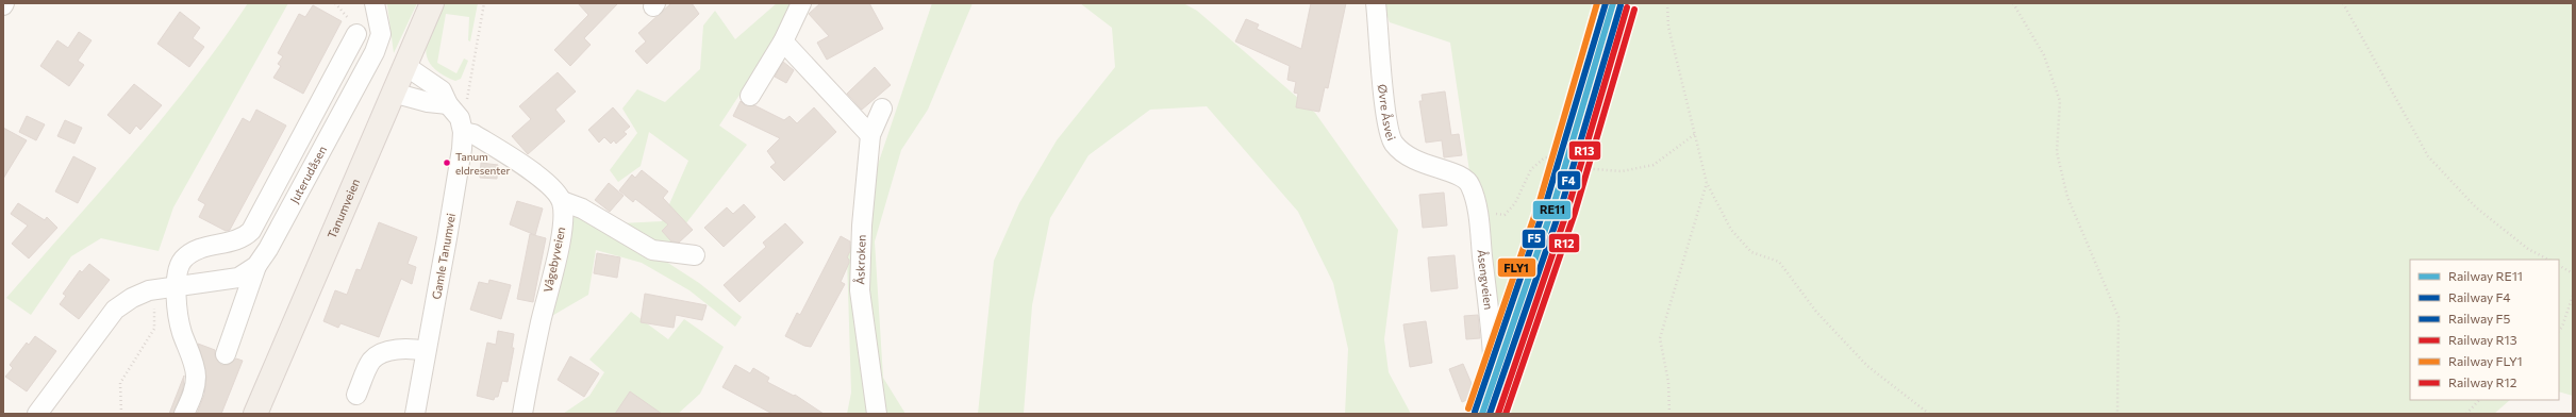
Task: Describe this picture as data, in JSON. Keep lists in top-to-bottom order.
{
  "streets": {
    "main road": ["Tanumveien"],
    "street": [
      "Øvre Åsvei",
      "Juterudåsen",
      "Gamle Tanumvei",
      "Vågebyveien",
      "Åskroken",
      "Åsengveien"
    ]
  },
  "crossings": [
    ["Øvre Åsvei", "Åsengveien"],
    ["Tanumveien", "Gamle Tanumvei"]
  ],
  "places": ["Tanum eldresenter"],
  "lines": [
    "rail line RE11",
    "rail line F5",
    "rail line FLY1",
    "rail line F4",
    "rail line R13",
    "rail line R12"
  ],
  "legend": [
    "Railway RE11",
    "Railway F4",
    "Railway F5",
    "Railway R13",
    "Railway FLY1",
    "Railway R12"
  ]
}
